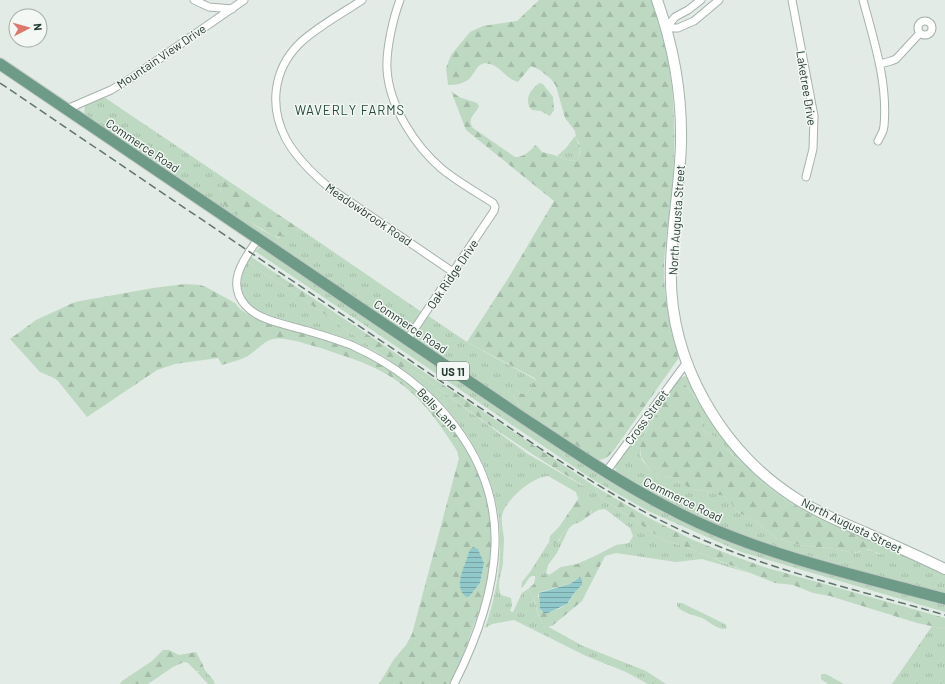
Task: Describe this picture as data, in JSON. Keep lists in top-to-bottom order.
{
  "streets": {
    "main road": ["Commerce Road", "North Augusta Street", "US 11"],
    "street": [
      "Mountain View Drive",
      "Laketree Drive",
      "Meadowbrook Road",
      "Oak Ridge Drive",
      "Bells Lane",
      "Cross Street"
    ]
  },
  "crossings": [
    ["Mountain View Drive", "Commerce Road"],
    ["Commerce Road", "Oak Ridge Drive"],
    ["Commerce Road", "Bells Lane"],
    ["Commerce Road", "Cross Street"],
    ["Meadowbrook Road", "Oak Ridge Drive"],
    ["North Augusta Street", "Cross Street"]
  ],
  "districts": ["WAVERLY FARMS"],
  "north": "right"
}
